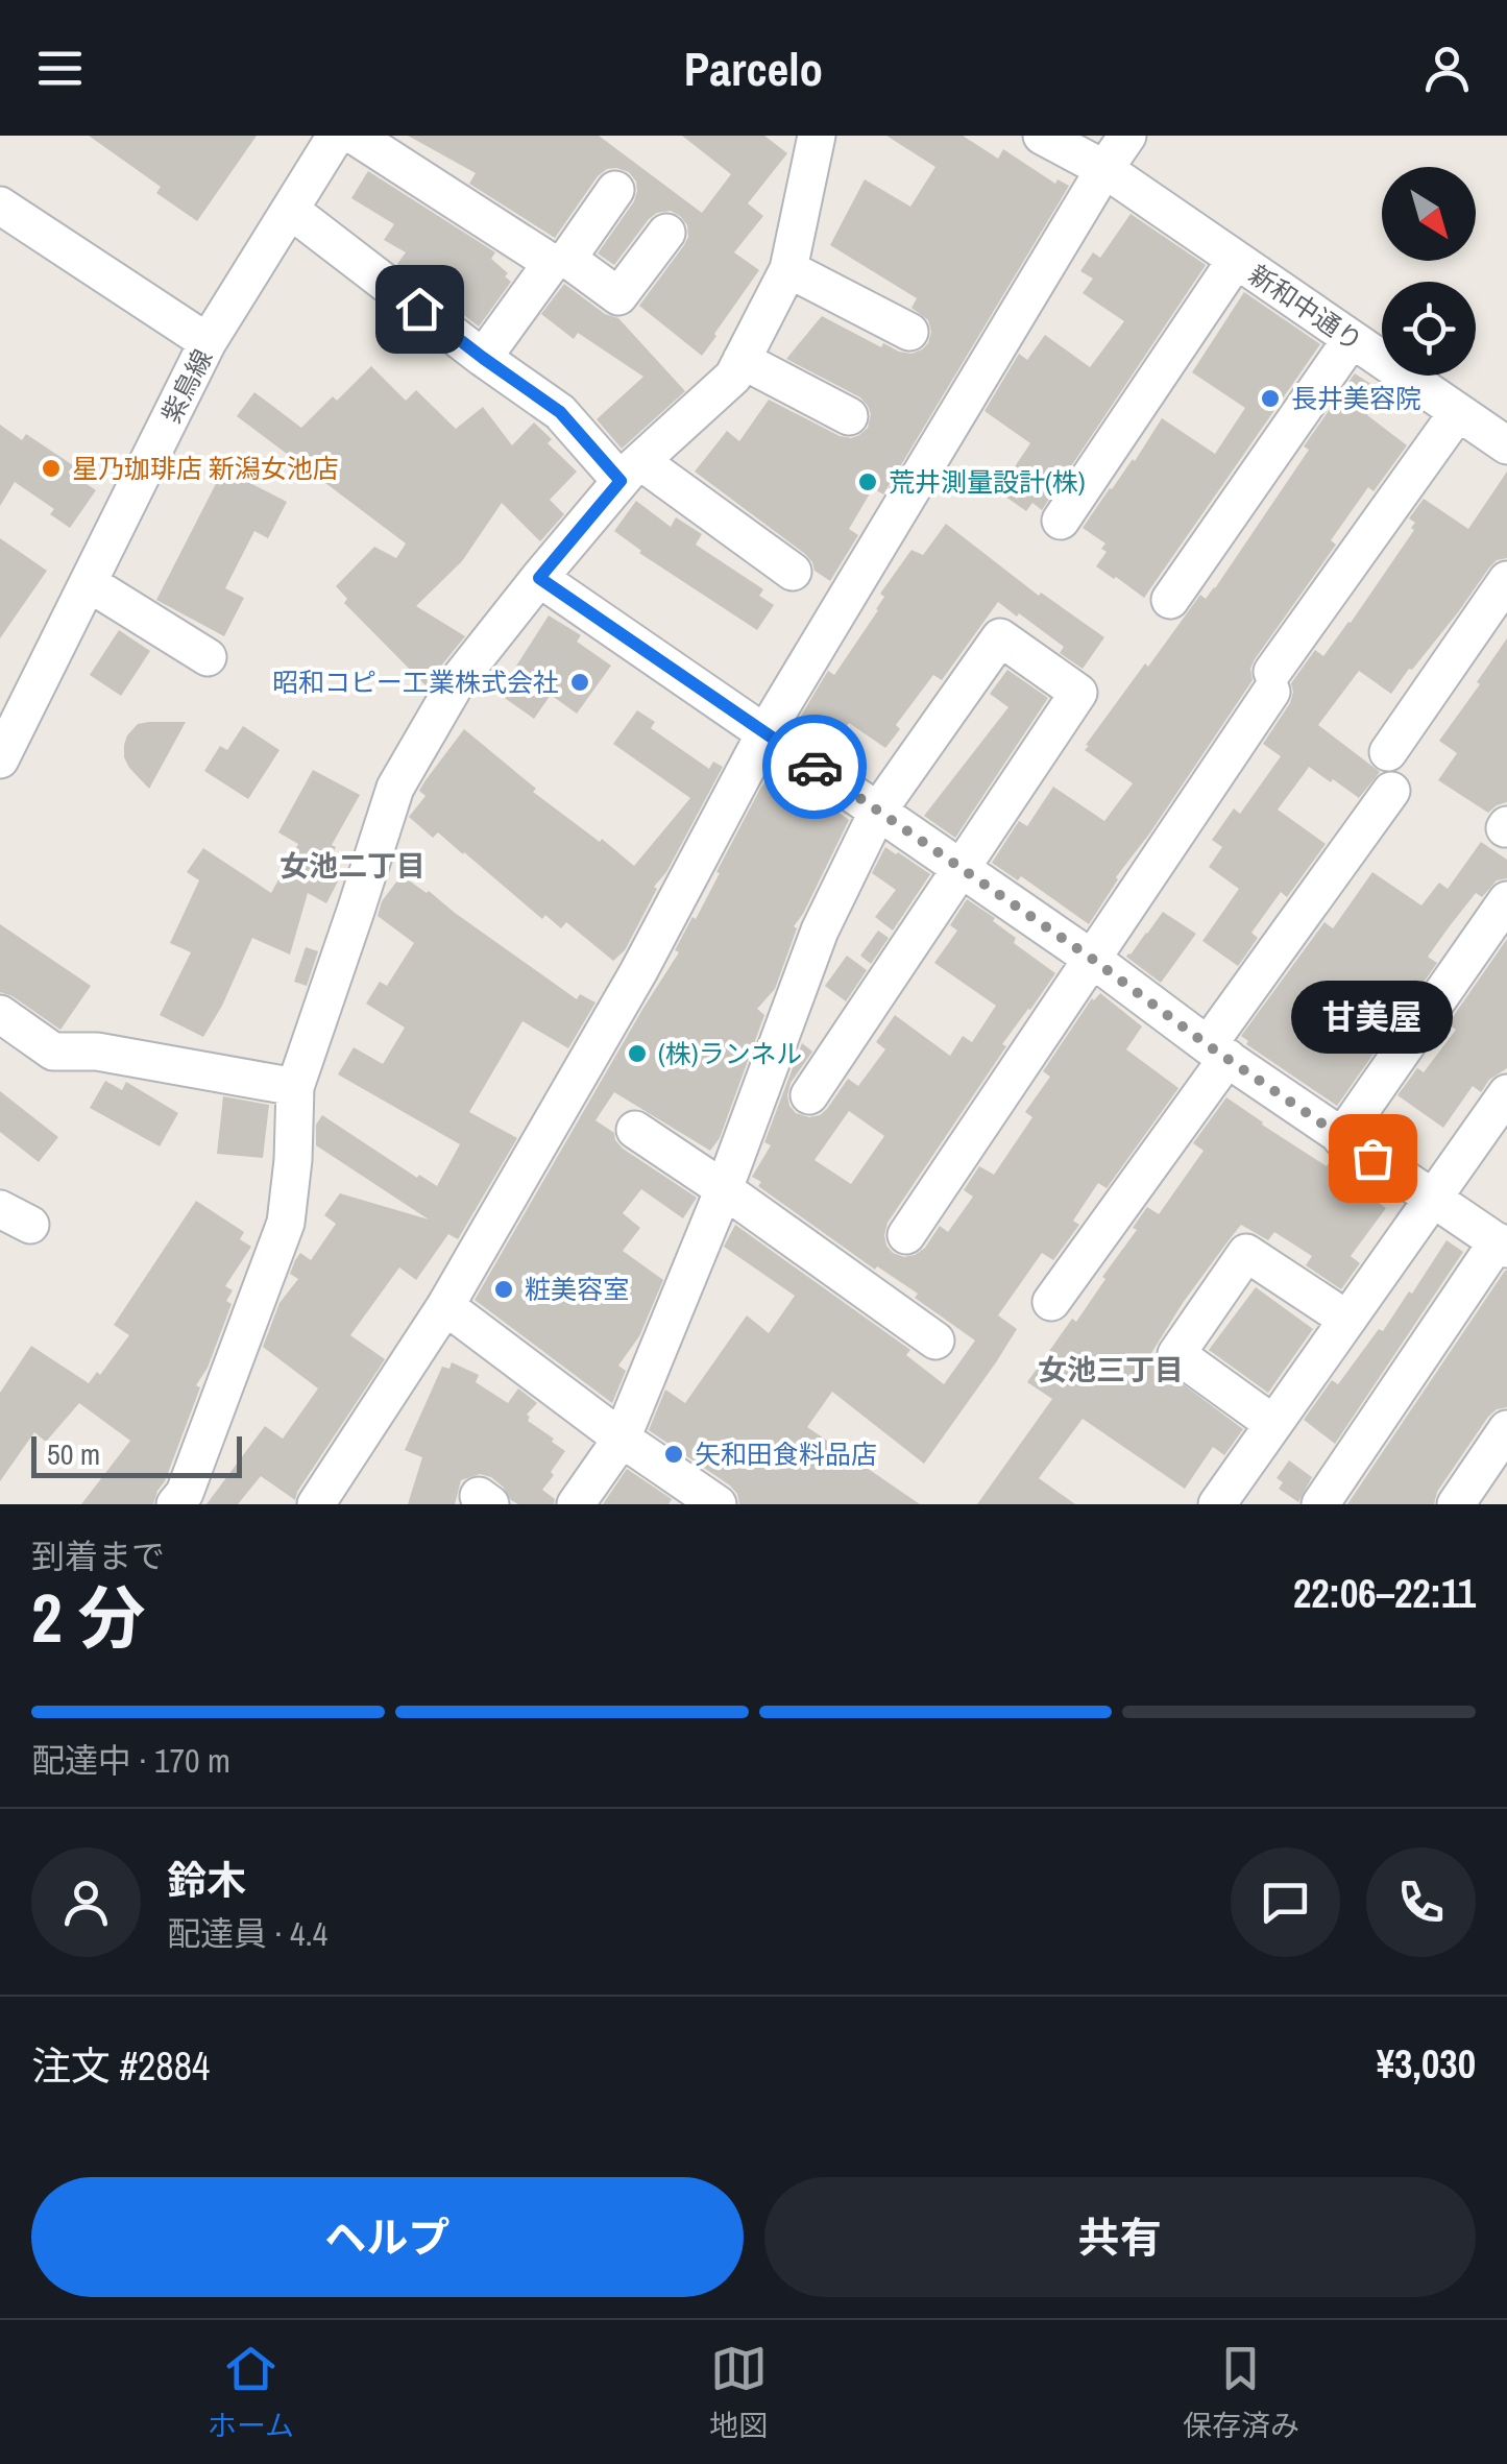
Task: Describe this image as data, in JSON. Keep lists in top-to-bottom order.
{
  "streets": {
    "street": ["新和中通り", "紫鳥線"]
  },
  "districts": ["女池二丁目", "女池三丁目"],
  "places": [
    "長井美容院",
    "星乃珈琲店 新潟女池店",
    "荒井測量設計(株)",
    "昭和コピー工業株式会社",
    "(株)ランネル",
    "甘美屋",
    "粧美容室",
    "矢和田食料品店"
  ],
  "scale_bar": "50 m",
  "north": "bottom right",
  "page": {
    "header": "Parcelo",
    "bubble": "甘美屋",
    "scale": "50 m",
    "heading": ["2 分", "到着まで", "22:06–22:11"],
    "panel": [
      "鈴木",
      "配達員 · 4.4",
      "注文 #2884",
      "¥3,030"
    ],
    "bar": "配達中 · 170 m",
    "buttons": ["ヘルプ", "共有"],
    "tabs": ["ホーム", "地図", "保存済み"]
  }
}
